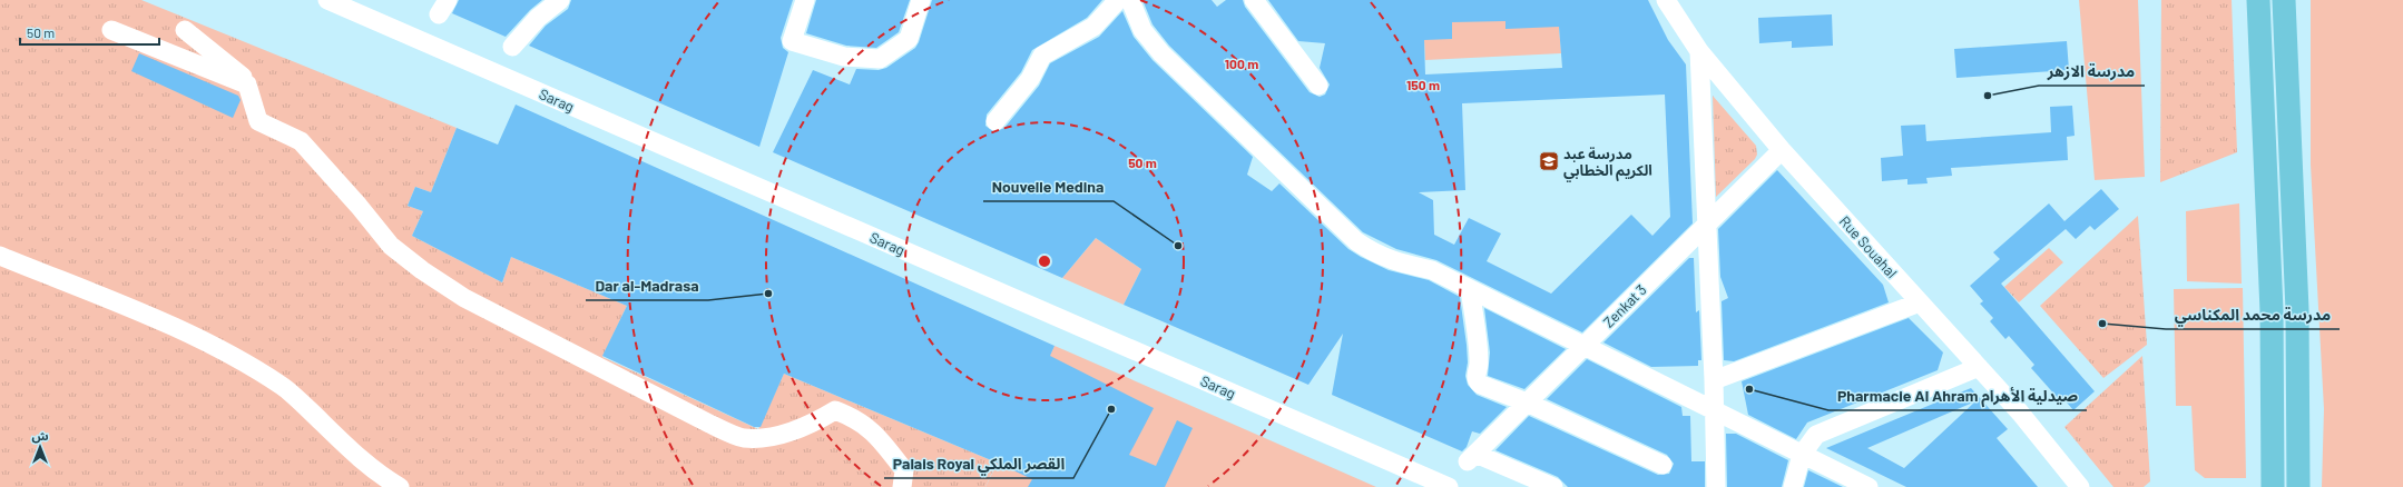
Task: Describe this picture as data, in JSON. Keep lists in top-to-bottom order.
{
  "streets": {
    "street": ["Sarag", "Rue Souahal", "Zenkat 3"]
  },
  "crossings": [
    ["Rue Souahal", "Zenkat 3"]
  ],
  "places": {
    "other": [
      "مدرسة الازهر",
      "Nouvelle Medina",
      "Dar al-Madrasa",
      "مدرسة محمد المكناسي",
      "Pharmacie Al Ahram صيدلية الأهرام",
      "Palais Royal القصر الملكي"
    ],
    "school or university": ["مدرسة عبد الكريم الخطابي"]
  },
  "scale_bar": "50 m",
  "north": "top",
  "rings": ["100 m", "150 m", "50 m"]
}
